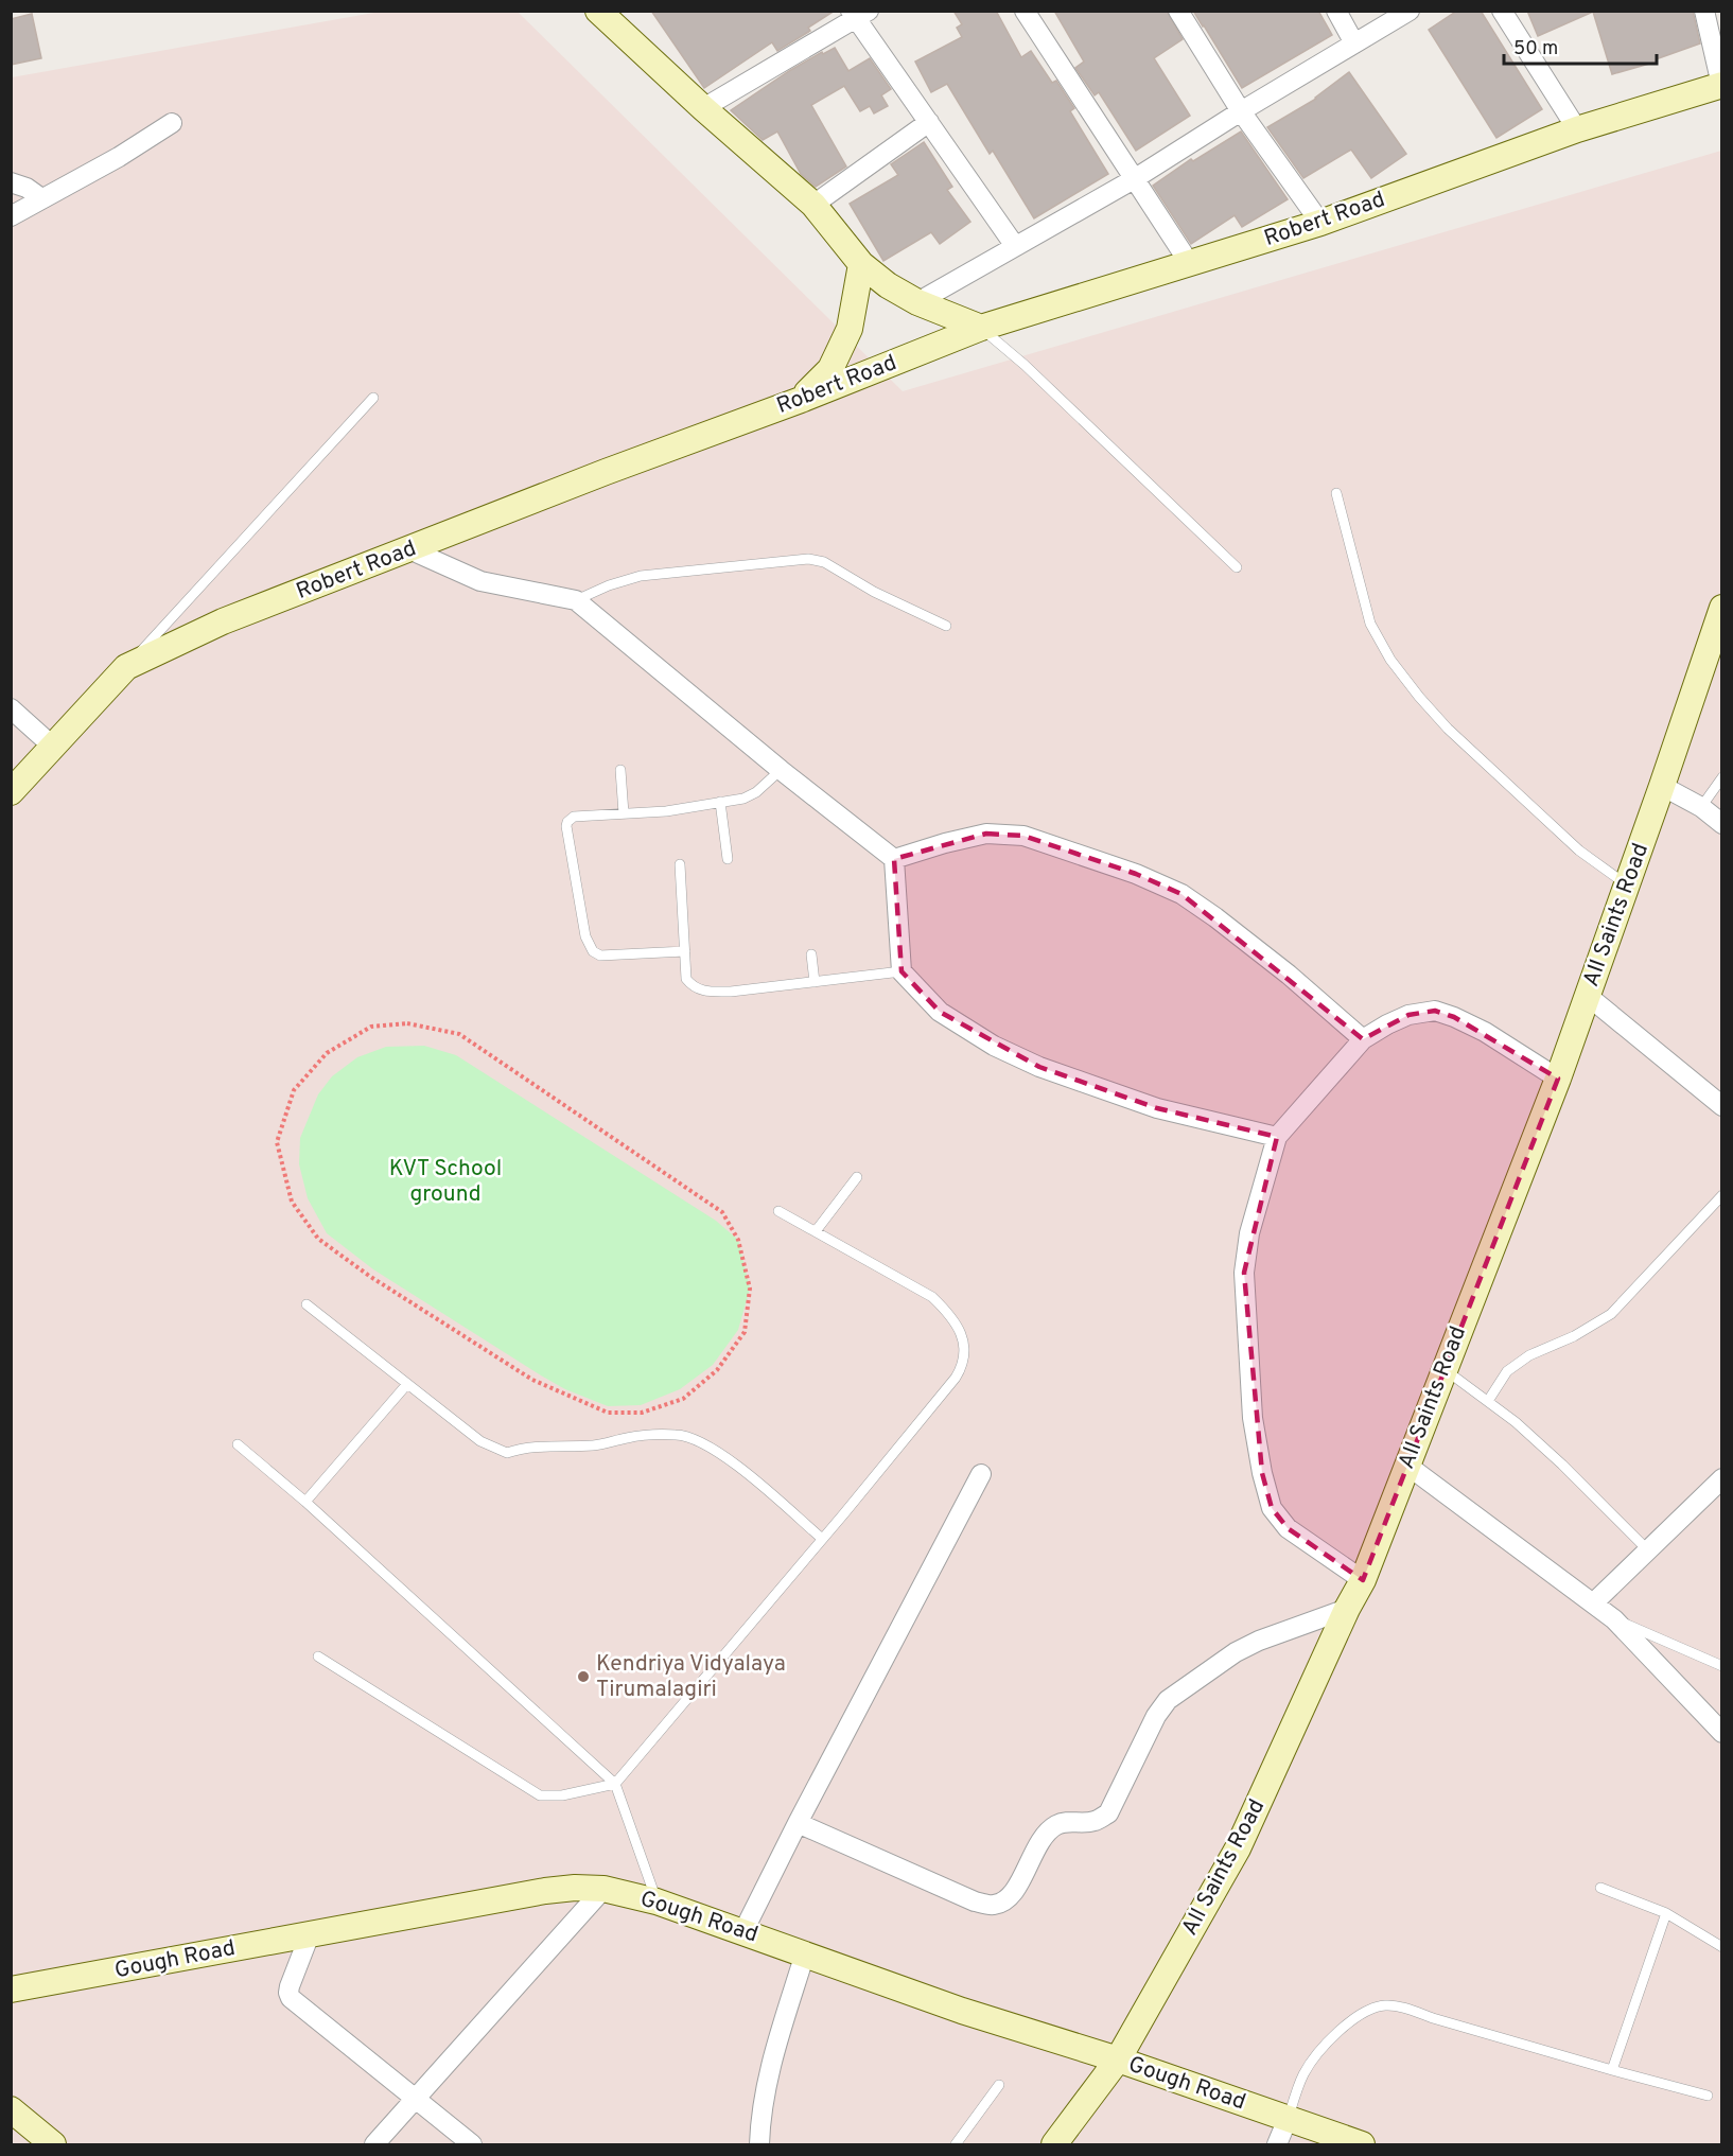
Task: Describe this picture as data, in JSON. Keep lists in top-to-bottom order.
{
  "streets": {
    "street": ["Robert Road", "All Saints Road", "Gough Road"]
  },
  "crossings": [
    ["All Saints Road", "Gough Road"]
  ],
  "parks": ["KVT School ground"],
  "places": ["Kendriya Vidyalaya Tirumalagiri"],
  "scale_bar": "50 m"
}
